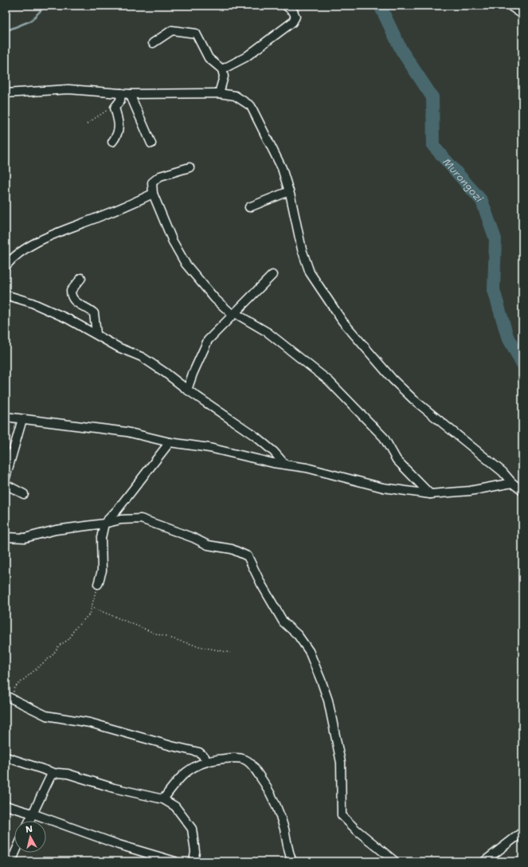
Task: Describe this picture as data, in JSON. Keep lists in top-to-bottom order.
{
  "water": ["Murongozi"],
  "north": "top"
}
